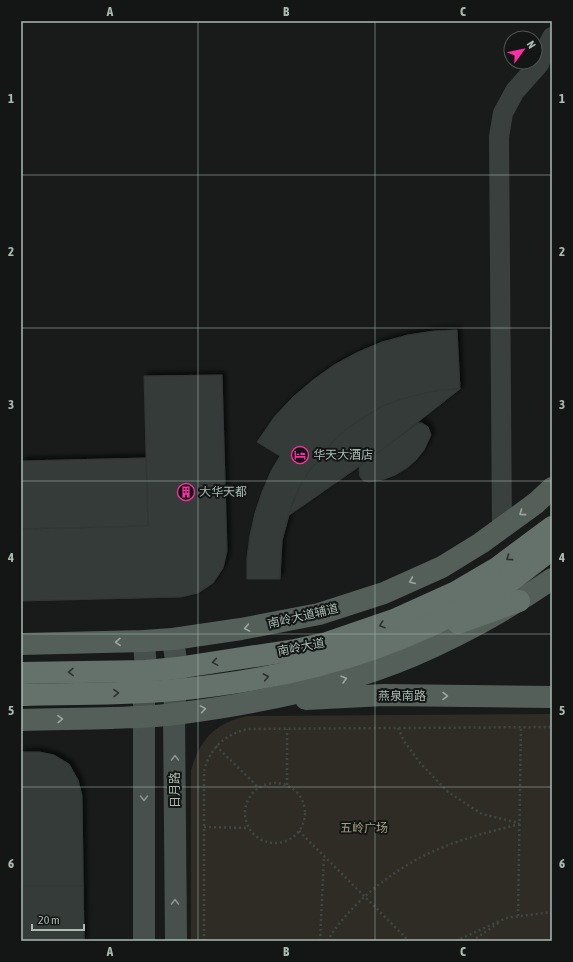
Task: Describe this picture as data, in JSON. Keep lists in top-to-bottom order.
{
  "streets": {
    "highway": ["南岭大道"],
    "main road": ["南岭大道辅道", "燕泉南路", "日月路"]
  },
  "crossings": [
    ["南岭大道辅道", "日月路"],
    ["南岭大道", "日月路"]
  ],
  "parks": ["五岭广场"],
  "places": {
    "hotel": ["华天大酒店"],
    "building": ["大华天都"]
  },
  "scale_bar": "20 m",
  "north": "top right",
  "grid": {
    "columns": ["A", "B", "C"],
    "rows": [
      "1",
      "2",
      "3",
      "4",
      "5",
      "6"
    ]
  }
}
